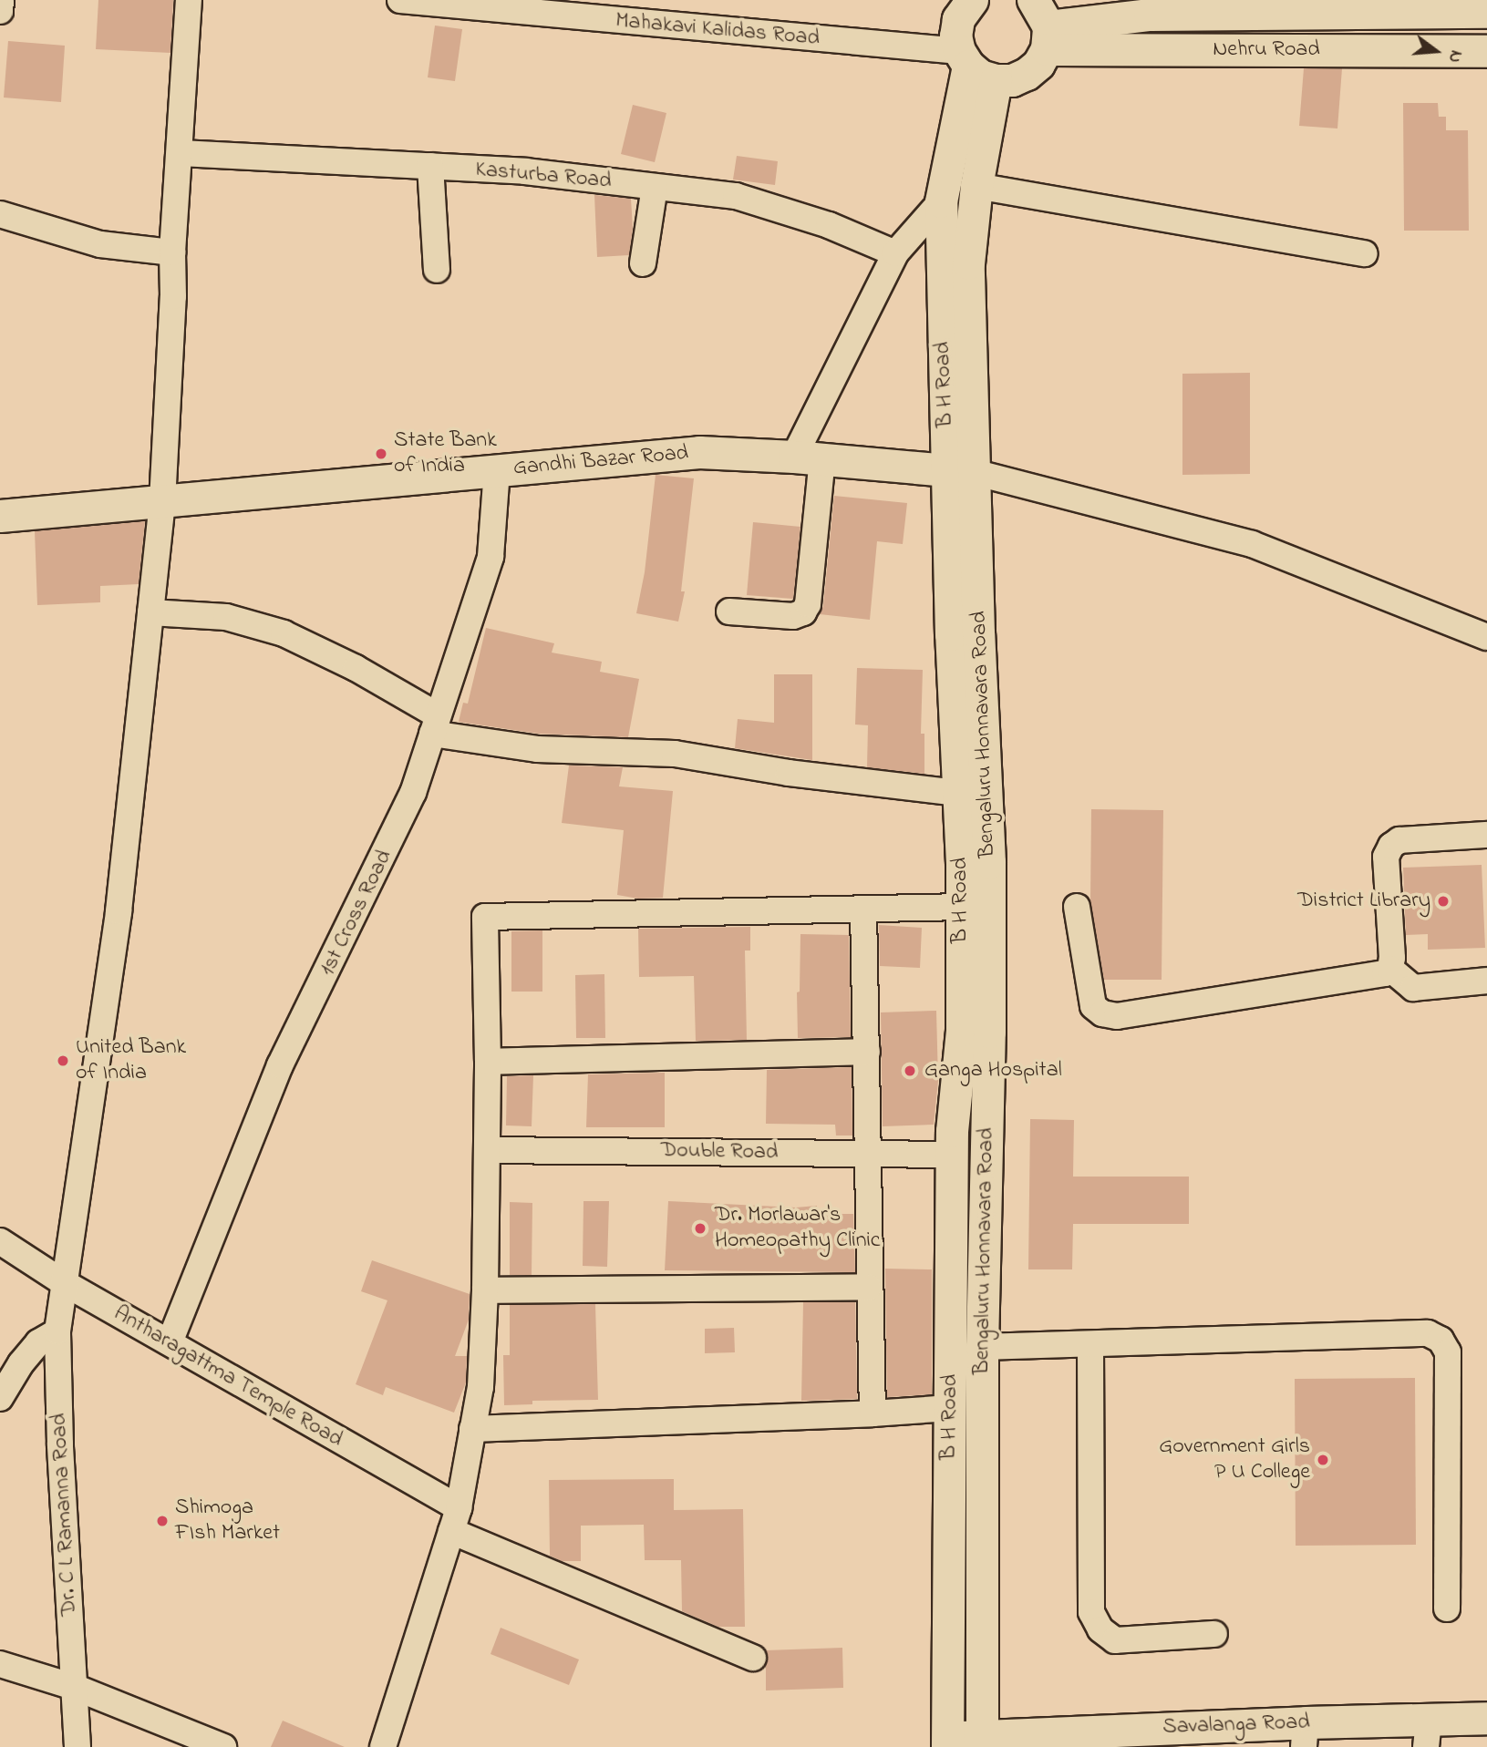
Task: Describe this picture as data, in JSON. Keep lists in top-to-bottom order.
{
  "streets": {
    "main road": [
      "Nehru Road",
      "B H Road",
      "Gandhi Bazar Road",
      "Bengaluru Honnavara Road",
      "Savalanga Road"
    ],
    "street": [
      "Mahakavi Kalidas Road",
      "Kasturba Road",
      "1st Cross Road",
      "Double Road",
      "Antharagattma Temple Road",
      "Dr. C L Ramanna Road"
    ]
  },
  "crossings": [
    ["Mahakavi Kalidas Road", "B H Road"],
    ["Kasturba Road", "Dr. C L Ramanna Road"],
    ["B H Road", "Gandhi Bazar Road"],
    ["B H Road", "Bengaluru Honnavara Road"],
    ["B H Road", "Double Road"],
    ["B H Road", "Savalanga Road"],
    ["Gandhi Bazar Road", "Bengaluru Honnavara Road"],
    ["Gandhi Bazar Road", "1st Cross Road"],
    ["Gandhi Bazar Road", "Dr. C L Ramanna Road"],
    ["Bengaluru Honnavara Road", "Savalanga Road"],
    ["1st Cross Road", "Antharagattma Temple Road"],
    ["Antharagattma Temple Road", "Dr. C L Ramanna Road"]
  ],
  "places": [
    "State Bank of India",
    "District Library",
    "United Bank of India",
    "Ganga Hospital",
    "Dr. Morlawar's Homeopathy Clinic",
    "Government Girls P U College",
    "Shimoga FIsh Market"
  ],
  "north": "right"
}
